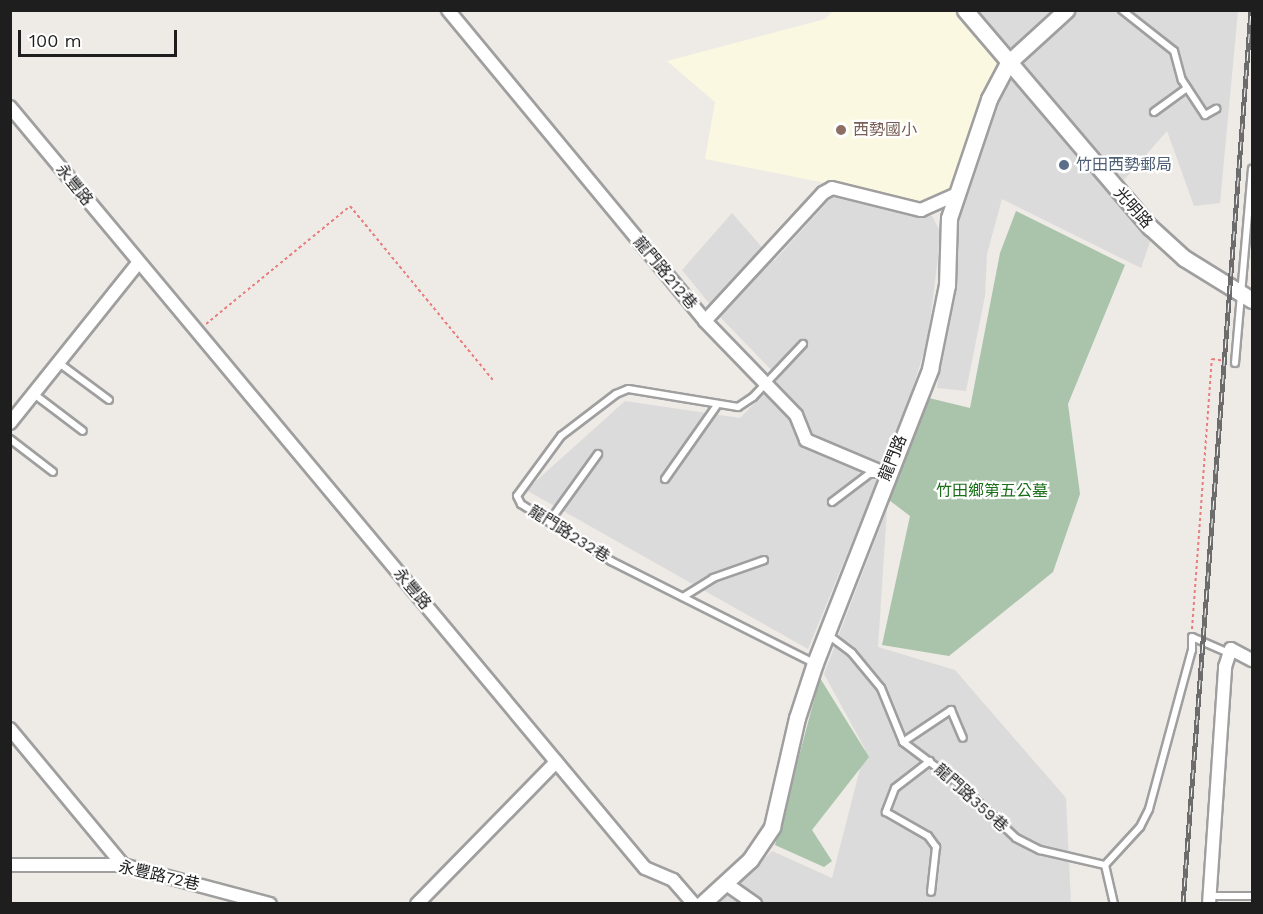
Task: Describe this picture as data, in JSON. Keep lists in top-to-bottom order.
{
  "streets": {
    "street": [
      "永豐路",
      "光明路",
      "龍門路212巷",
      "龍門路",
      "永豐路72巷"
    ],
    "lane": ["龍門路232巷", "龍門路359巷"]
  },
  "crossings": [
    ["光明路", "龍門路"],
    ["龍門路212巷", "龍門路"],
    ["龍門路", "龍門路232巷"]
  ],
  "parks": ["竹田鄉第五公墓"],
  "places": ["西勢國小", "竹田西勢郵局"],
  "scale_bar": "100 m"
}
